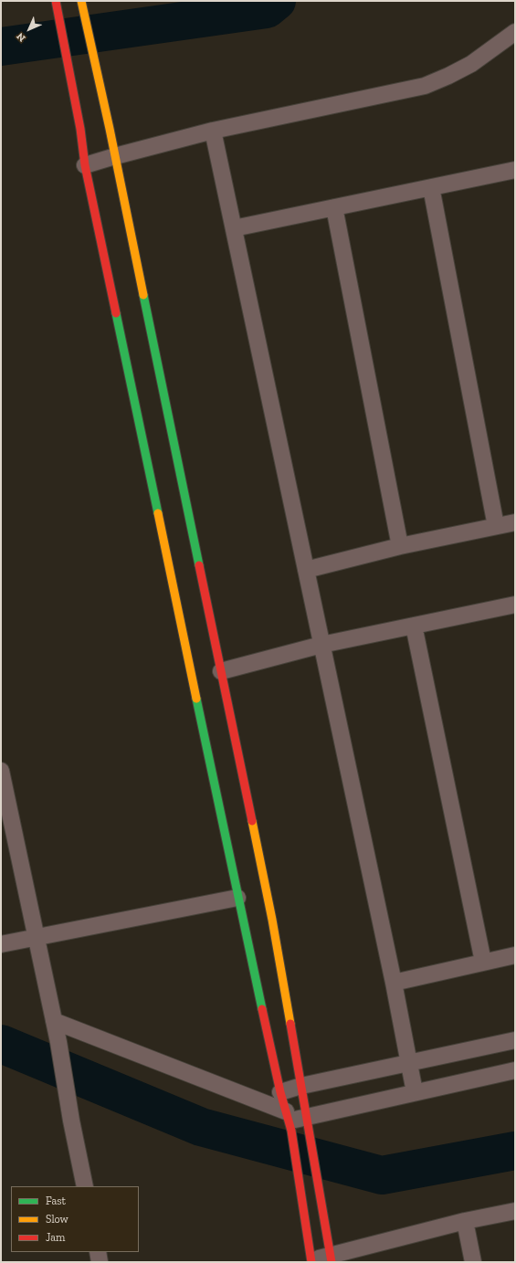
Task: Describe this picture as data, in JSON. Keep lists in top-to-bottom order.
{
  "legend": ["Fast", "Slow", "Jam"],
  "north": "bottom left"
}
